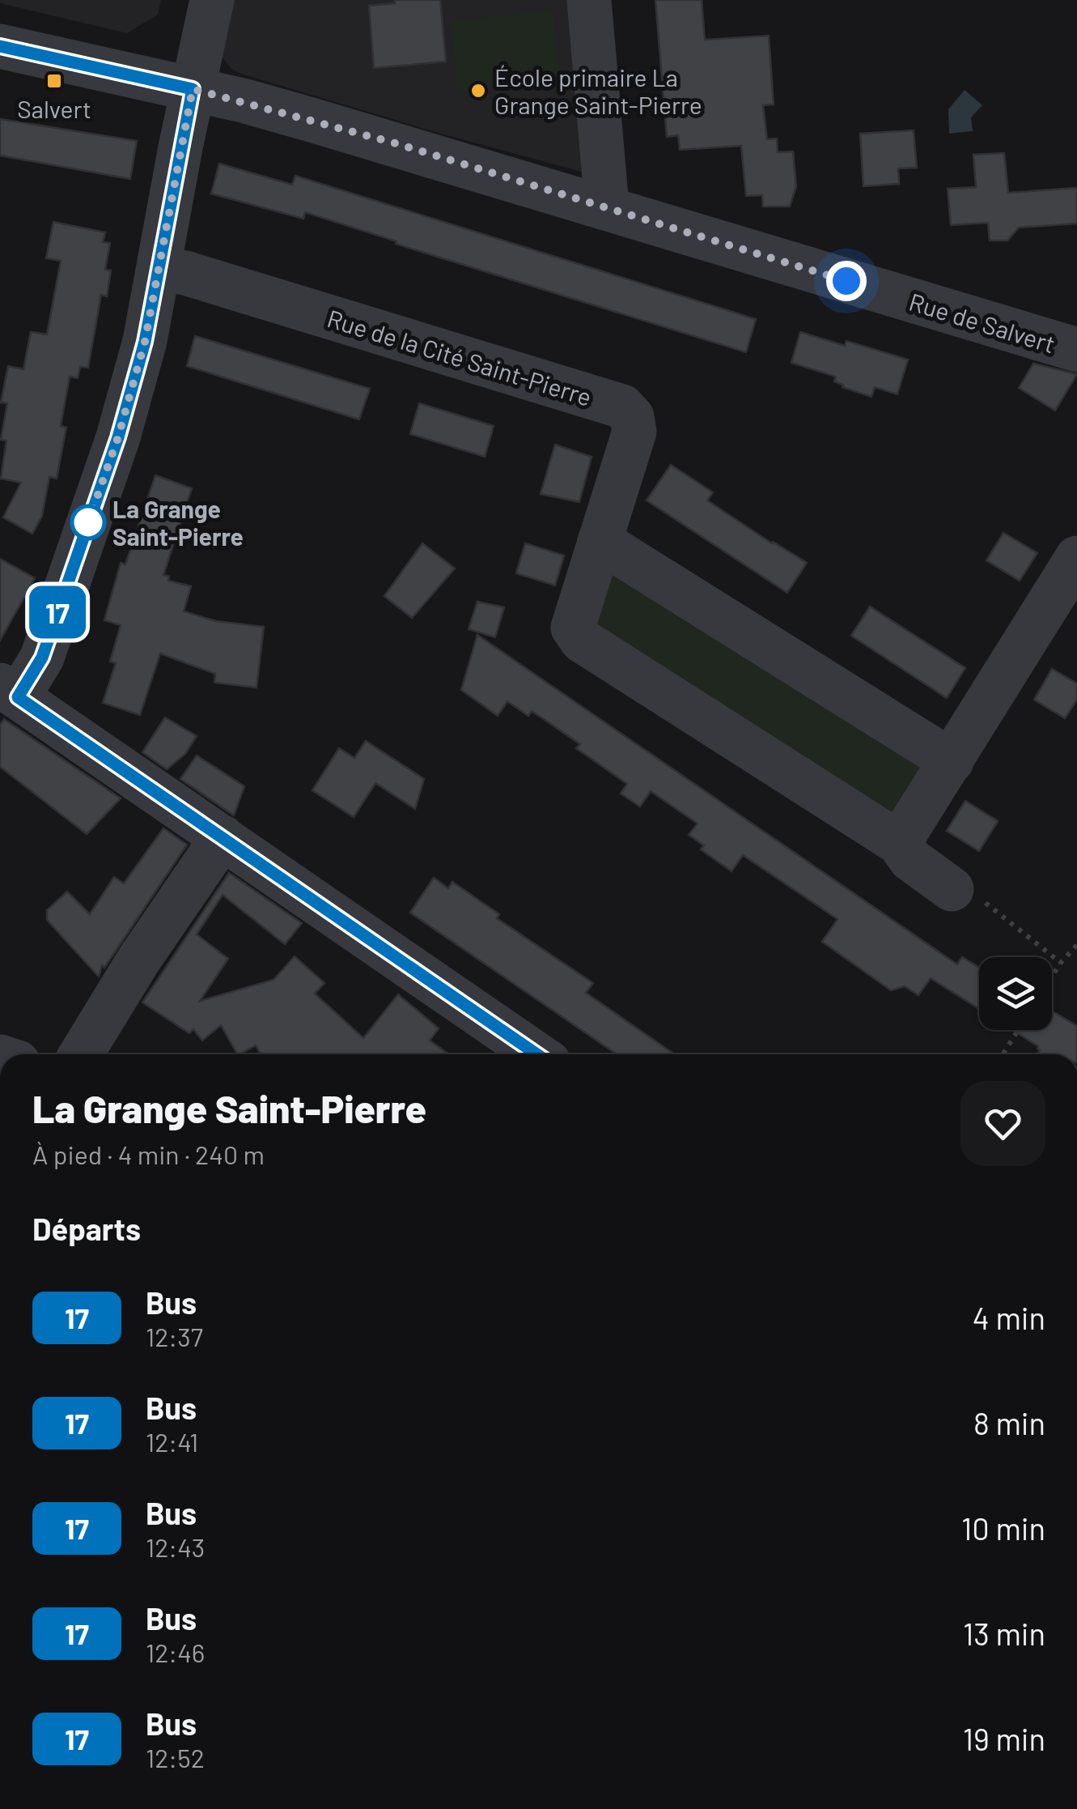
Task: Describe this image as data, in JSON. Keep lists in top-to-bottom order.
{
  "streets": {
    "street": ["Rue de Salvert", "Rue de la Cité Saint-Pierre"]
  },
  "places": {
    "transit": ["Salvert"],
    "other": ["École primaire La Grange Saint-Pierre", "La Grange Saint-Pierre"]
  },
  "lines": ["bus line 17"],
  "page": {
    "on_map": "17",
    "heading": [
      ["La Grange Saint-Pierre", "À pied · 4 min · 240 m"],
      "Départs"
    ],
    "list": [
      {
        "mark": "17",
        "name": "Bus",
        "note": "12:37",
        "value": "4 min"
      },
      {
        "mark": "17",
        "name": "Bus",
        "note": "12:41",
        "value": "8 min"
      },
      {
        "mark": "17",
        "name": "Bus",
        "note": "12:43",
        "value": "10 min"
      },
      {
        "mark": "17",
        "name": "Bus",
        "note": "12:46",
        "value": "13 min"
      },
      {
        "mark": "17",
        "name": "Bus",
        "note": "12:52",
        "value": "19 min"
      }
    ]
  }
}
